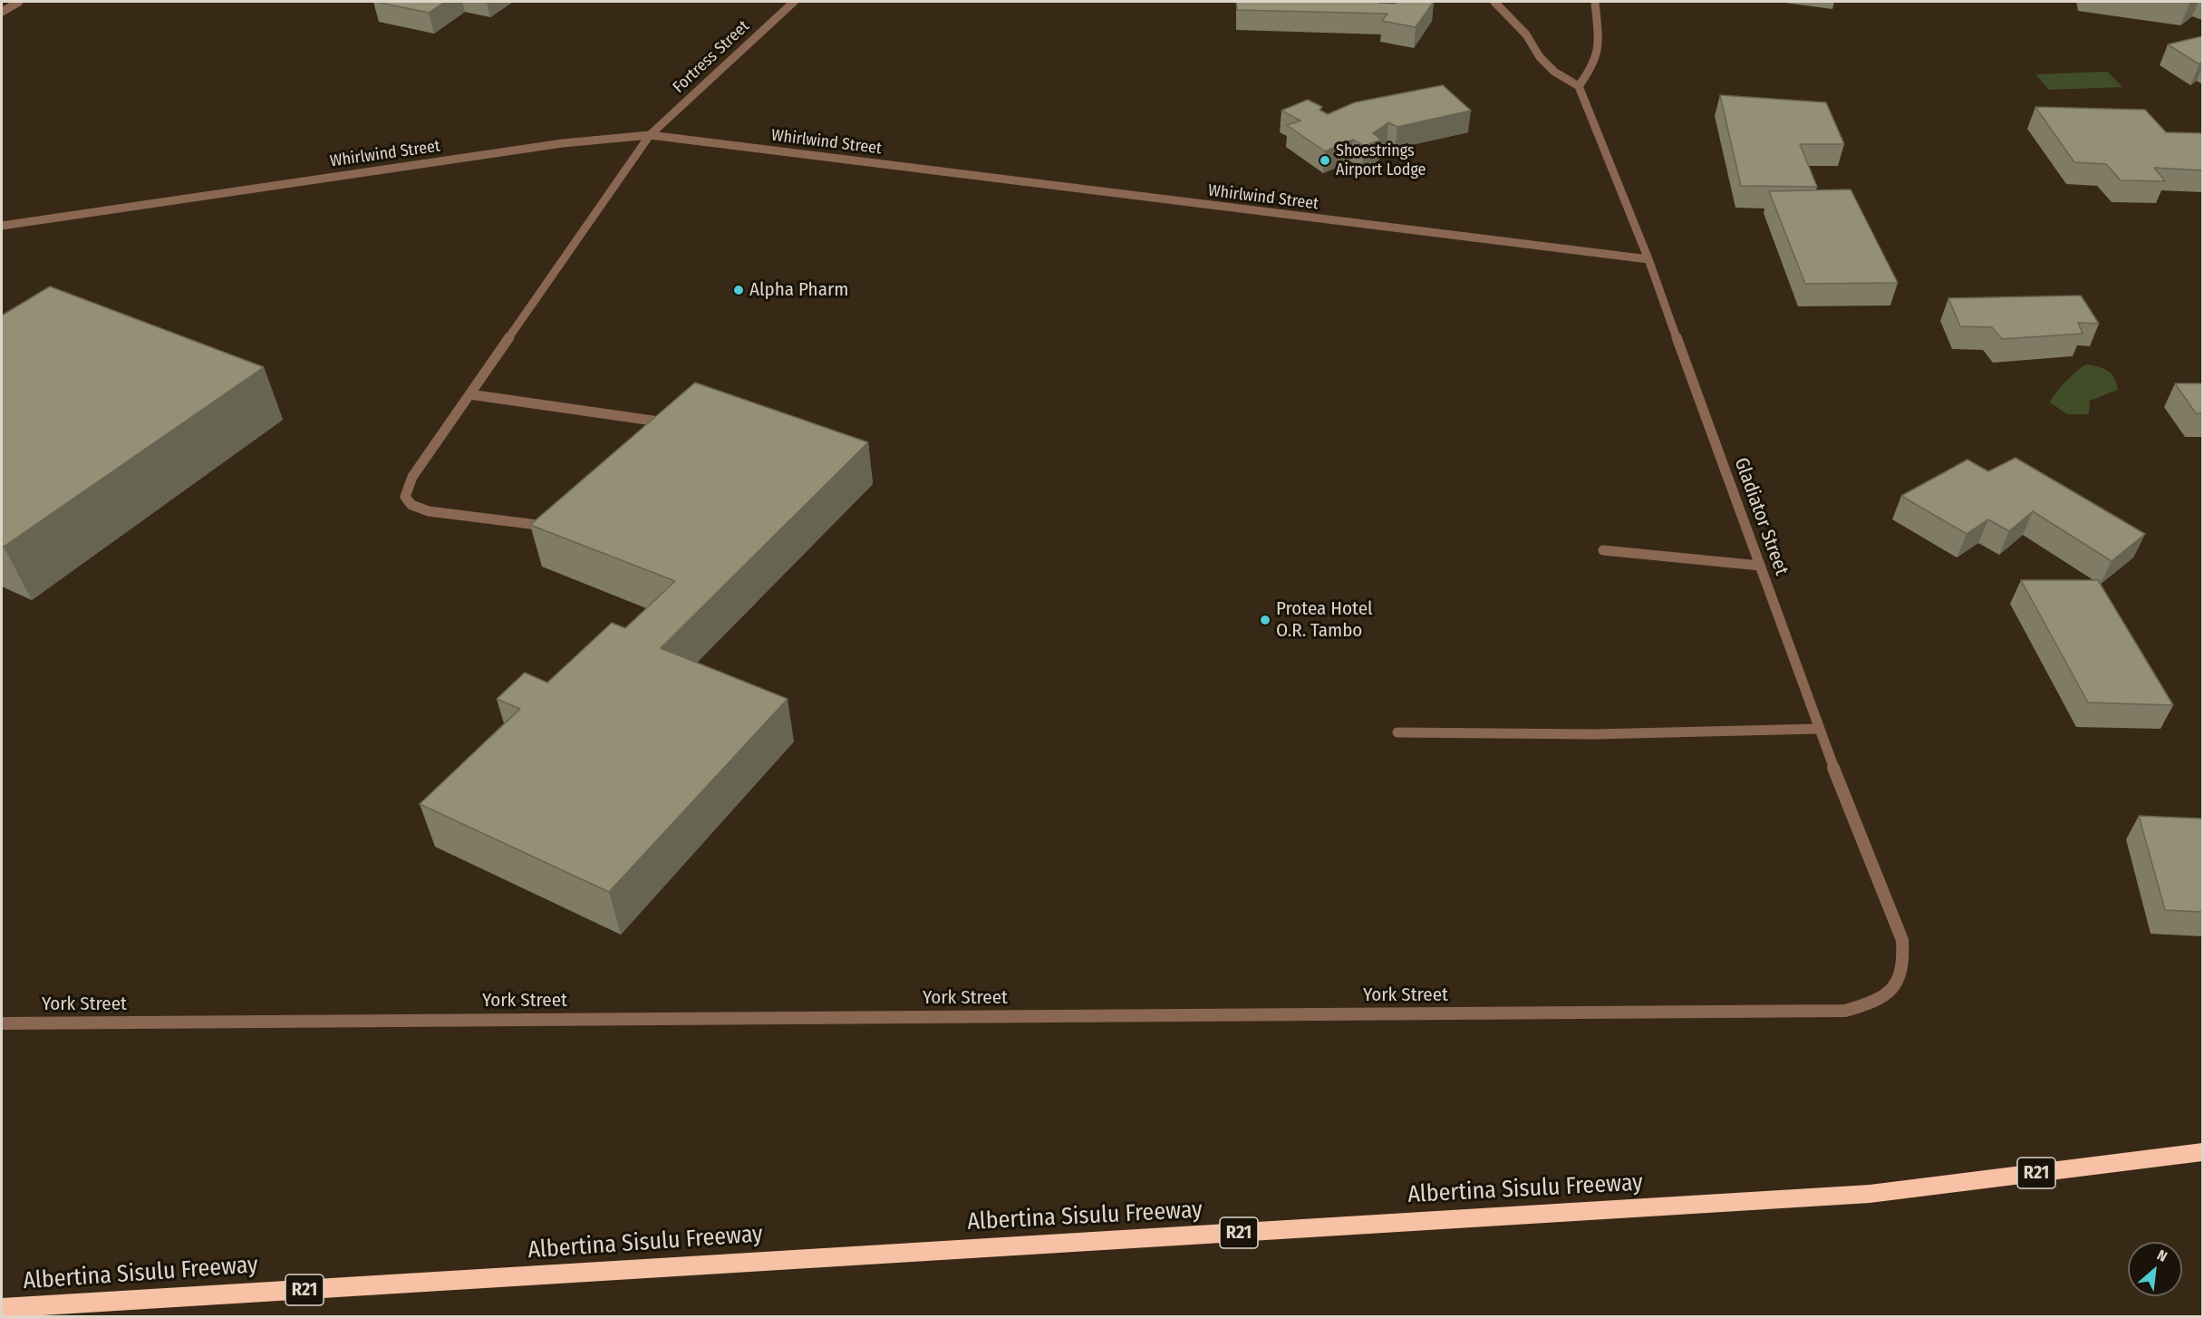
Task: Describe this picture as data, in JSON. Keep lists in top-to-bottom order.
{
  "streets": {
    "highway": ["R21", "Albertina Sisulu Freeway"],
    "street": [
      "Fortress Street",
      "Whirlwind Street",
      "Gladiator Street",
      "York Street"
    ]
  },
  "crossings": [
    ["Fortress Street", "Whirlwind Street"],
    ["Whirlwind Street", "Gladiator Street"],
    ["Gladiator Street", "York Street"]
  ],
  "places": ["Shoestrings Airport Lodge", "Alpha Pharm", "Protea Hotel O.R. Tambo"],
  "north": "top right"
}
